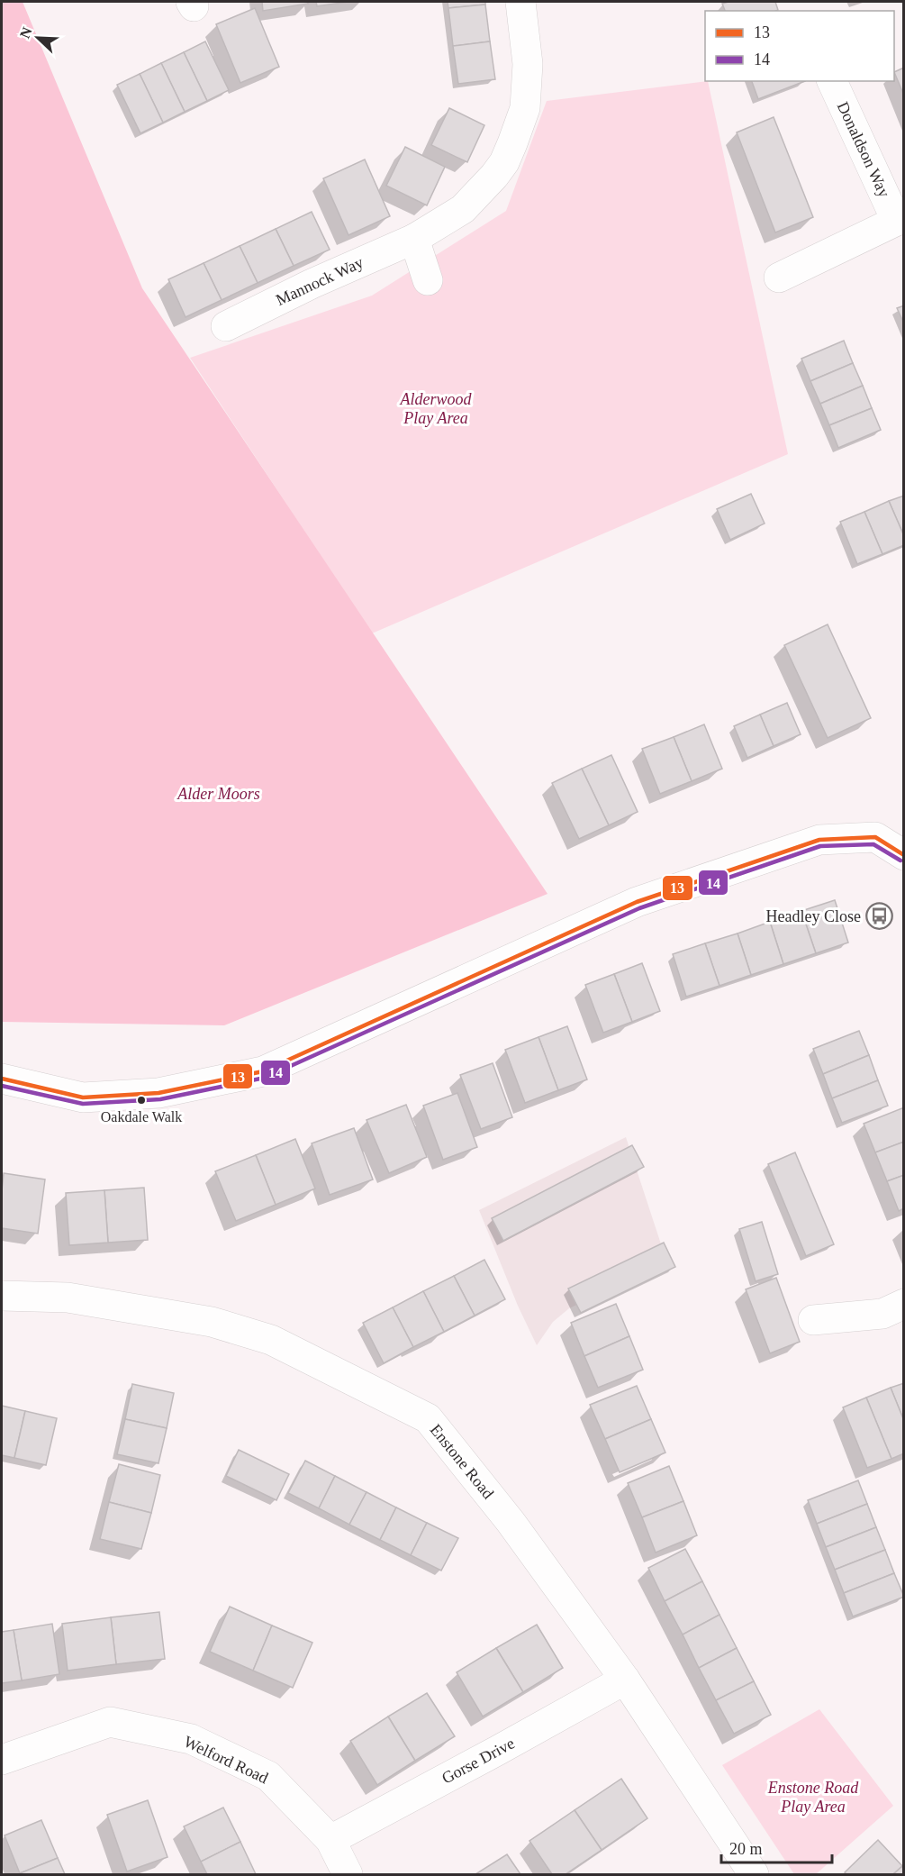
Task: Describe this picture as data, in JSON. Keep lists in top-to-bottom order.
{
  "streets": {
    "street": [
      "Donaldson Way",
      "Mannock Way",
      "Enstone Road",
      "Welford Road",
      "Gorse Drive"
    ]
  },
  "crossings": [
    ["Enstone Road", "Gorse Drive"],
    ["Welford Road", "Gorse Drive"]
  ],
  "parks": ["Alderwood Play Area", "Alder Moors", "Enstone Road Play Area"],
  "places": {
    "bus stop": ["Headley Close"],
    "other": ["Oakdale Walk"]
  },
  "lines": ["transit line 13", "transit line 14"],
  "legend": ["13", "14"],
  "scale_bar": "20 m",
  "north": "top left"
}
